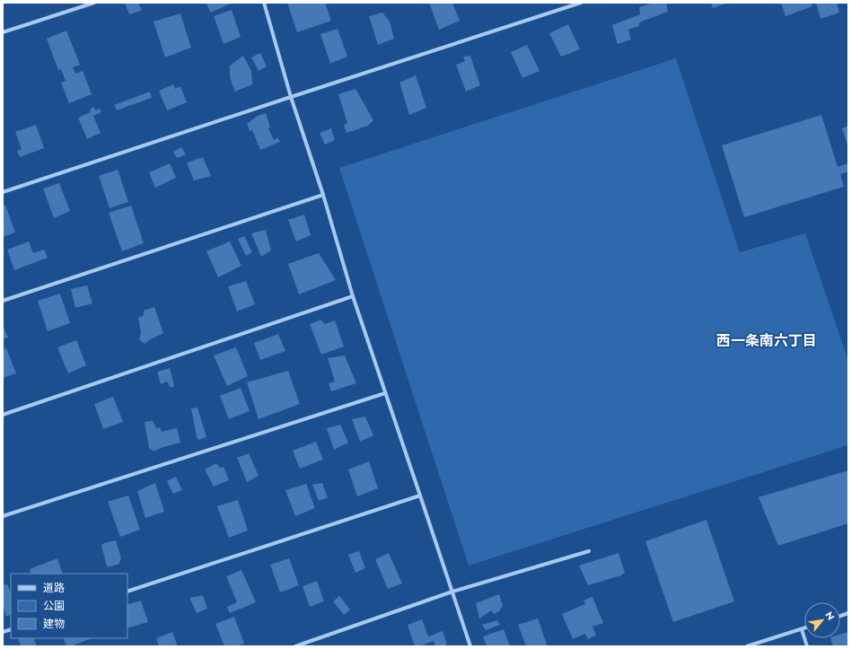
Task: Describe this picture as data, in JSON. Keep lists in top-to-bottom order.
{
  "districts": ["西一条南六丁目"],
  "legend": ["道路", "公園", "建物"],
  "north": "top right"
}
